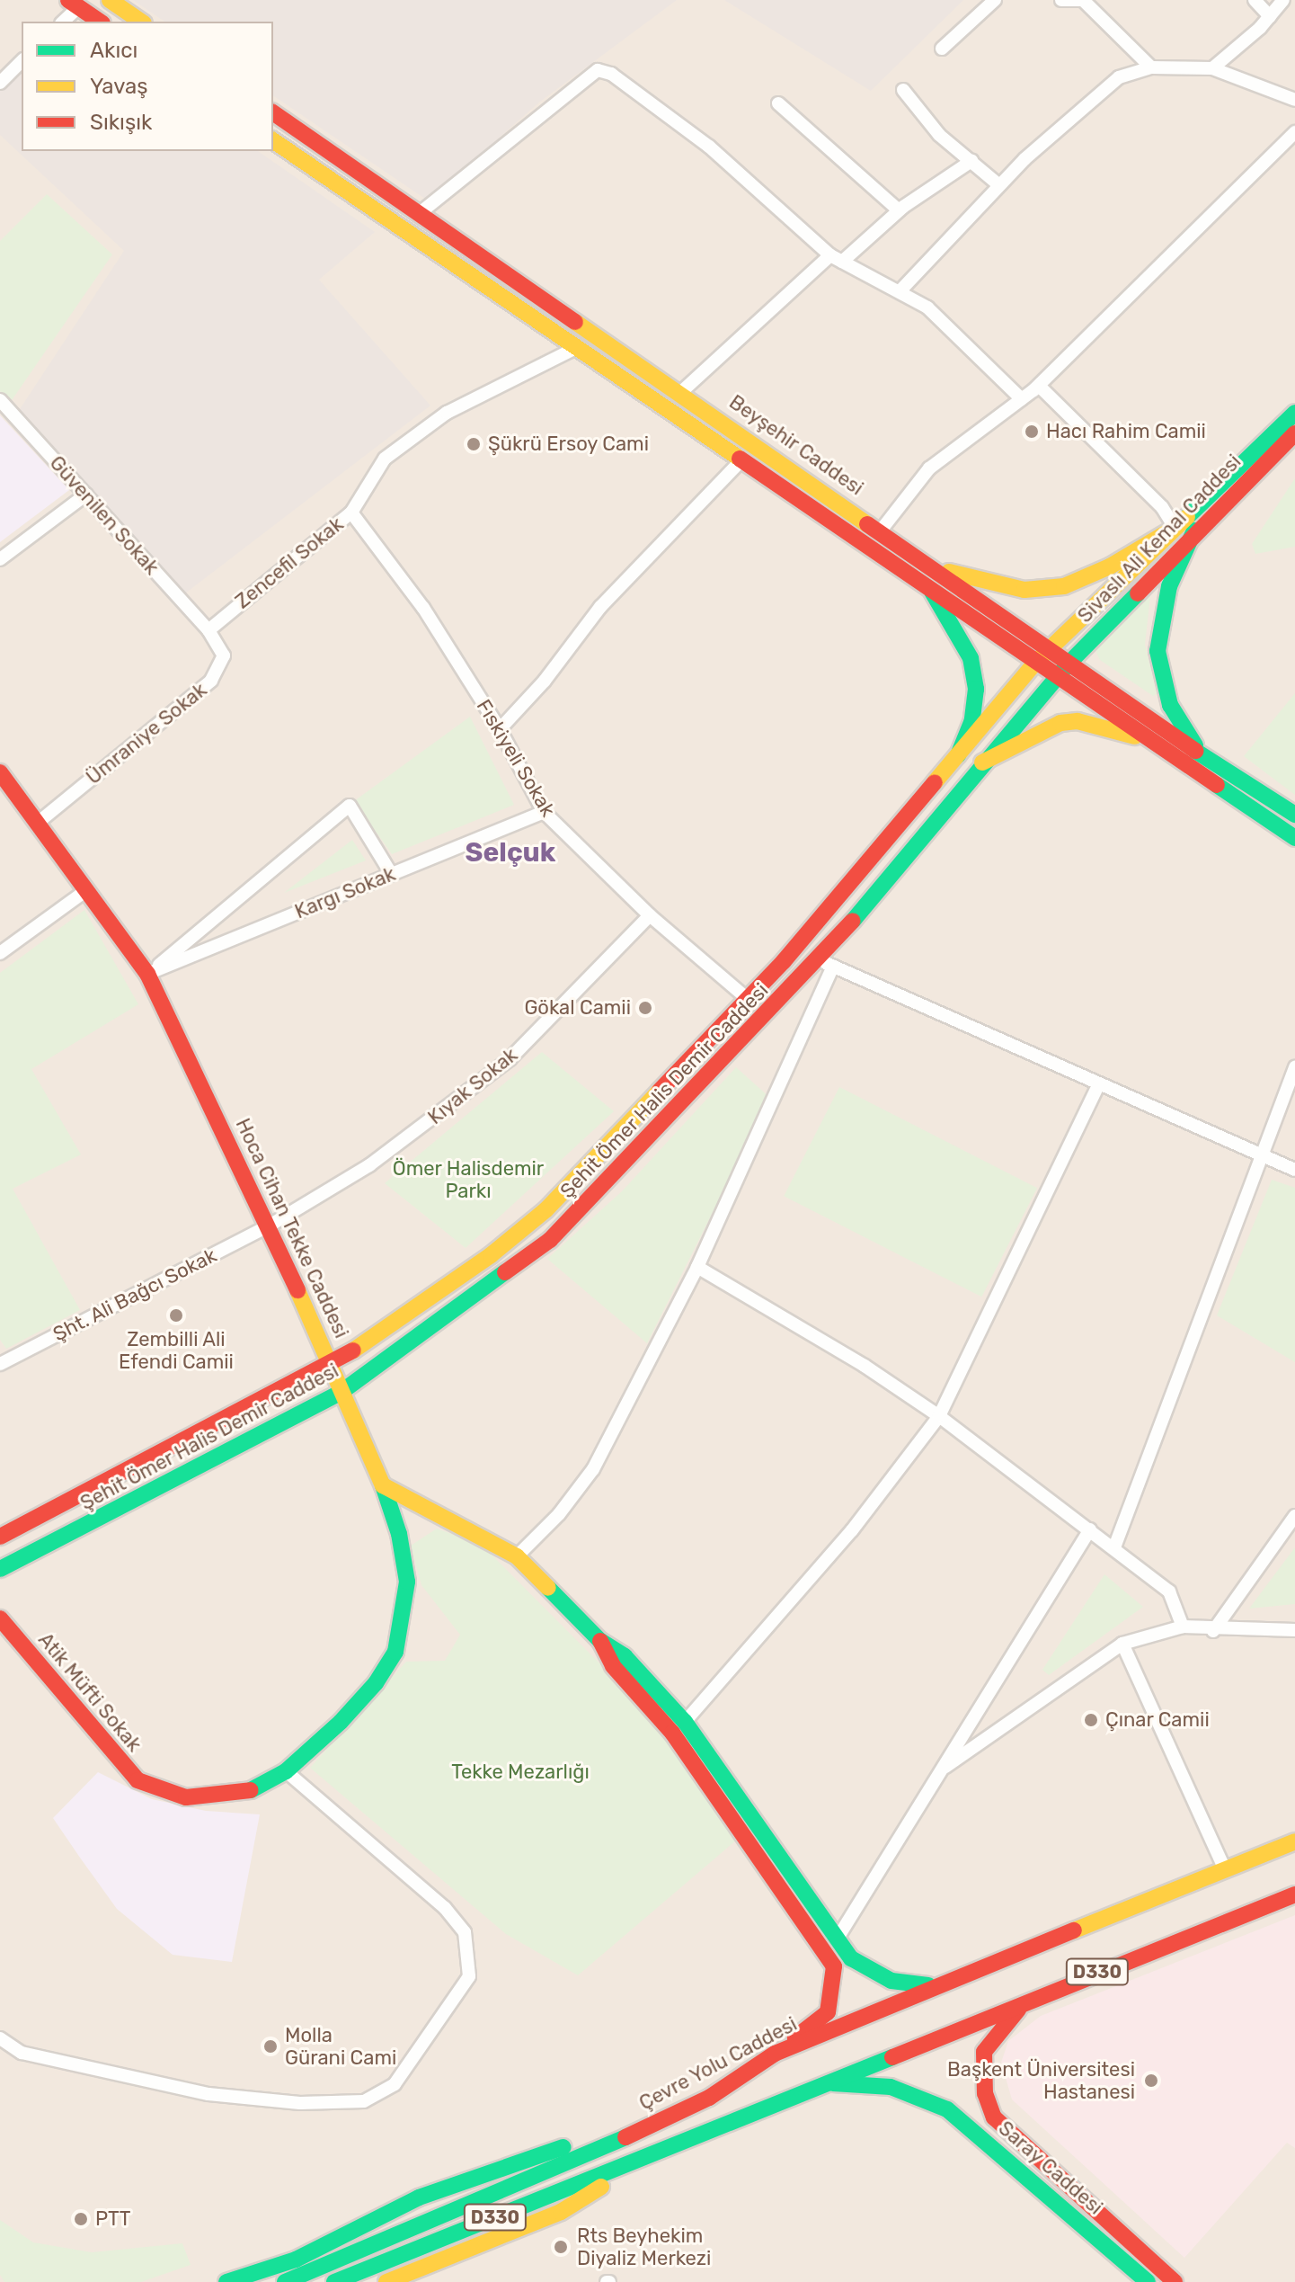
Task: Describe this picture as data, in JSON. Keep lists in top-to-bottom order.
{
  "streets": {
    "main road": [
      "Beyşehir Caddesi",
      "Sivaslı Ali Kemal Caddesi",
      "Şehit Ömer Halis Demir Caddesi",
      "Hoca Cihan Tekke Caddesi",
      "Atik Müfti Sokak",
      "D330",
      "Çevre Yolu Caddesi",
      "Saray Caddesi"
    ],
    "street": [
      "Güvenilen Sokak",
      "Zencefil Sokak",
      "Ümraniye Sokak",
      "Fıskiyeli Sokak",
      "Kargı Sokak",
      "Kıyak Sokak",
      "Şht. Ali Bağcı Sokak"
    ]
  },
  "crossings": [
    ["Beyşehir Caddesi", "Sivaslı Ali Kemal Caddesi"],
    ["Beyşehir Caddesi", "Zencefil Sokak"],
    ["Beyşehir Caddesi", "Şehit Ömer Halis Demir Caddesi"],
    ["Güvenilen Sokak", "Zencefil Sokak"],
    ["Güvenilen Sokak", "Ümraniye Sokak"],
    ["Sivaslı Ali Kemal Caddesi", "Şehit Ömer Halis Demir Caddesi"],
    ["Zencefil Sokak", "Ümraniye Sokak"],
    ["Zencefil Sokak", "Fıskiyeli Sokak"],
    ["Ümraniye Sokak", "Hoca Cihan Tekke Caddesi"],
    ["Fıskiyeli Sokak", "Kargı Sokak"],
    ["Fıskiyeli Sokak", "Kıyak Sokak"],
    ["Fıskiyeli Sokak", "Şehit Ömer Halis Demir Caddesi"],
    ["Kargı Sokak", "Hoca Cihan Tekke Caddesi"],
    ["Kıyak Sokak", "Hoca Cihan Tekke Caddesi"],
    ["Kıyak Sokak", "Şht. Ali Bağcı Sokak"],
    ["Şehit Ömer Halis Demir Caddesi", "Hoca Cihan Tekke Caddesi"],
    ["Hoca Cihan Tekke Caddesi", "Şht. Ali Bağcı Sokak"],
    ["Hoca Cihan Tekke Caddesi", "Atik Müfti Sokak"],
    ["D330", "Saray Caddesi"]
  ],
  "districts": ["Selçuk"],
  "parks": ["Ömer Halisdemir Parkı", "Tekke Mezarlığı"],
  "places": [
    "Hacı Rahim Camii",
    "Şükrü Ersoy Cami",
    "Gökal Camii",
    "Zembilli Ali Efendi Camii",
    "Çınar Camii",
    "Molla Gürani Cami",
    "Başkent Üniversitesi Hastanesi",
    "PTT",
    "Rts Beyhekim Diyaliz Merkezi"
  ],
  "legend": ["Akıcı", "Yavaş", "Sıkışık"]
}
